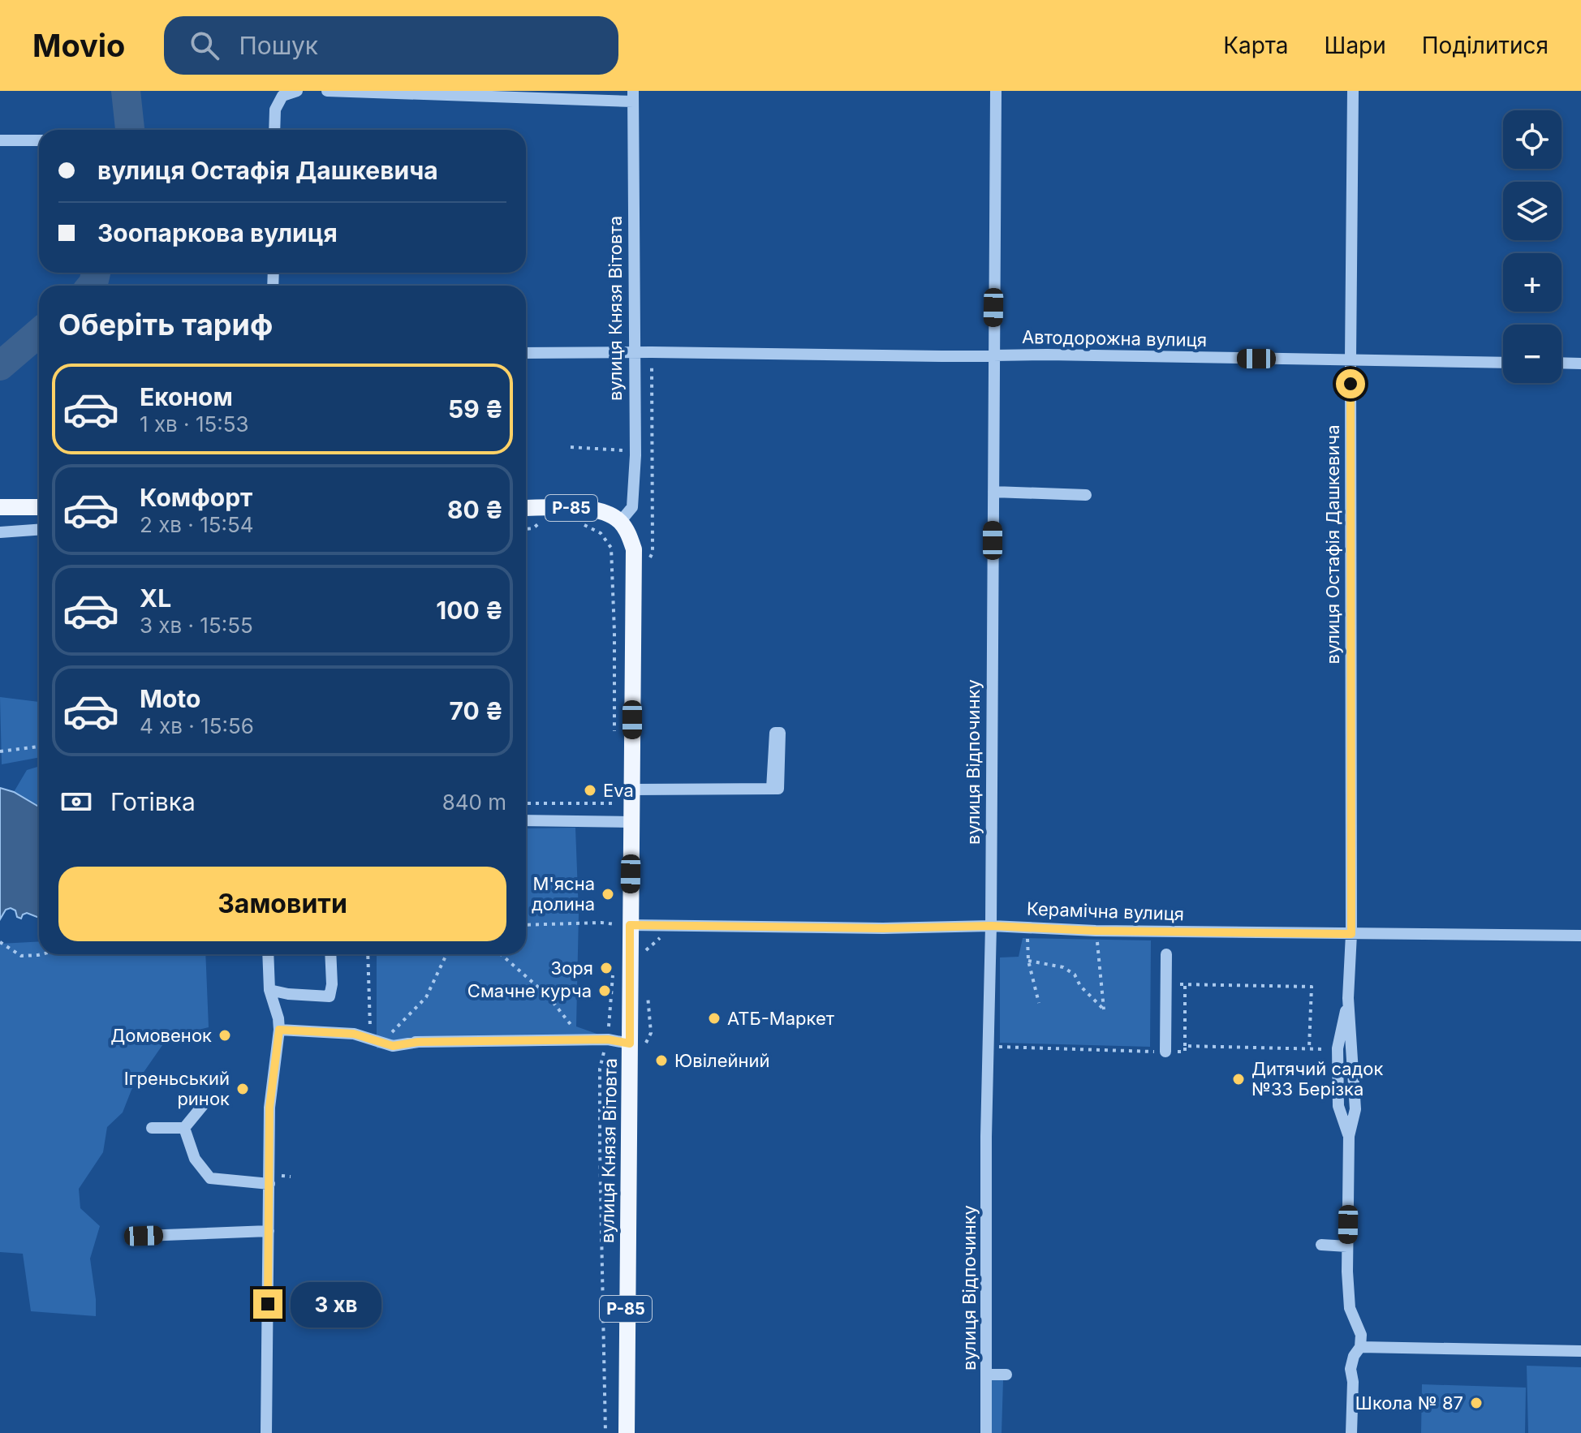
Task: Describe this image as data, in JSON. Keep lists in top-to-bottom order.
{
  "streets": {
    "main road": ["вулиця Князя Вітовта", "Р-85"],
    "street": [
      "Автодорожна вулиця",
      "вулиця Остафія Дашкевича",
      "вулиця Відпочинку",
      "Керамічна вулиця"
    ]
  },
  "crossings": [
    ["вулиця Князя Вітовта", "Автодорожна вулиця"],
    ["вулиця Князя Вітовта", "Р-85"],
    ["вулиця Князя Вітовта", "Керамічна вулиця"],
    ["Автодорожна вулиця", "вулиця Остафія Дашкевича"],
    ["Автодорожна вулиця", "вулиця Відпочинку"],
    ["вулиця Остафія Дашкевича", "Керамічна вулиця"],
    ["вулиця Відпочинку", "Керамічна вулиця"]
  ],
  "places": [
    "Eva",
    "М'ясна долина",
    "Зоря",
    "Смачне курча",
    "АТБ-Маркет",
    "Домовенок",
    "Ювілейний",
    "Дитячий садок №33 Берізка",
    "Ігреньський ринок",
    "Школа № 87"
  ],
  "page": {
    "header": "Movio",
    "search": "Пошук",
    "nav": ["Карта", "Шари", "Поділитися"],
    "map_buttons": ["+", "−"],
    "banner": ["вулиця Остафія Дашкевича", "Зоопаркова вулиця"],
    "heading": "Оберіть тариф",
    "list": [
      {
        "name": "Економ",
        "note": "1 хв · 15:53",
        "value": "59 ₴"
      },
      {
        "name": "Комфорт",
        "note": "2 хв · 15:54",
        "value": "80 ₴"
      },
      {
        "name": "XL",
        "note": "3 хв · 15:55",
        "value": "100 ₴"
      },
      {
        "name": "Moto",
        "note": "4 хв · 15:56",
        "value": "70 ₴"
      }
    ],
    "pay": ["Готівка", "840 m"],
    "buttons": "Замовити",
    "bubble": "3 хв"
  }
}
